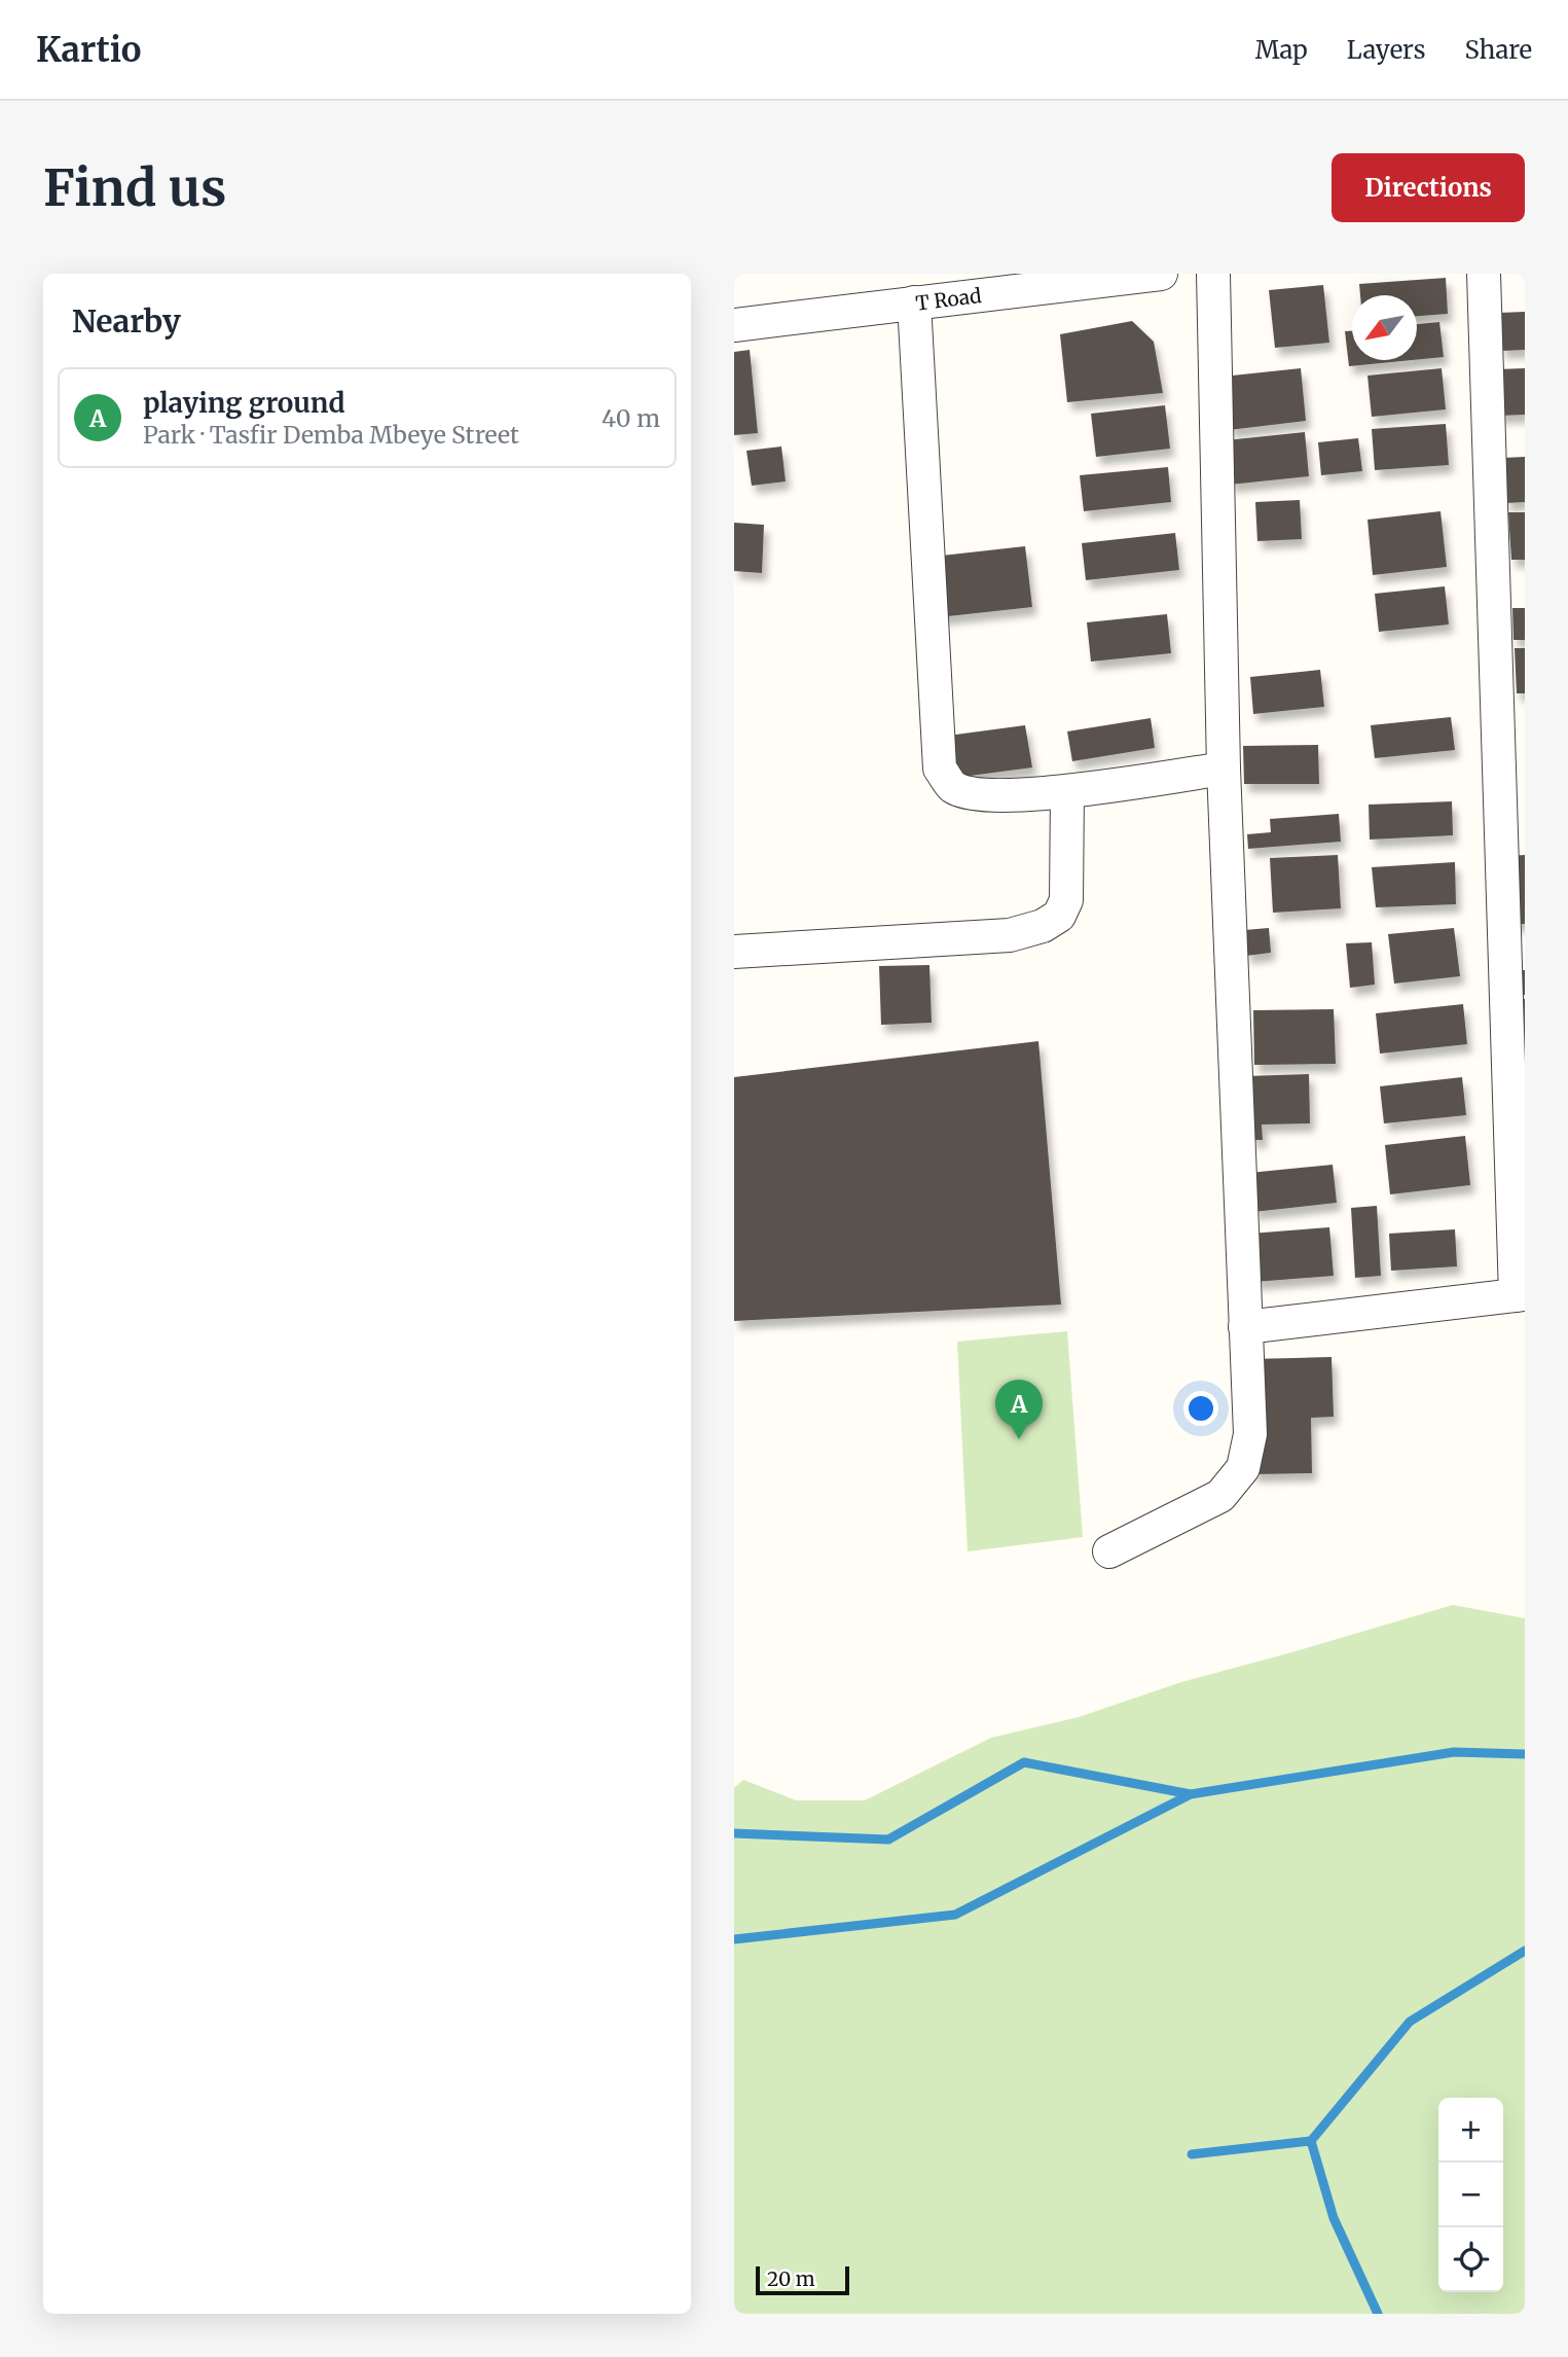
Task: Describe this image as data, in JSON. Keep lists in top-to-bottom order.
{
  "streets": {
    "street": ["T Road"]
  },
  "scale_bar": "20 m",
  "north": "bottom left",
  "page": {
    "header": "Kartio",
    "nav": ["Map", "Layers", "Share"],
    "buttons": "Directions",
    "title": "Find us",
    "heading": "Nearby",
    "list": [
      {
        "mark": "A",
        "name": "playing ground",
        "note": "Park · Tasfir Demba Mbeye Street",
        "value": "40 m"
      }
    ],
    "pins": "A",
    "map_buttons": ["+", "−"],
    "scale": "20 m"
  }
}
